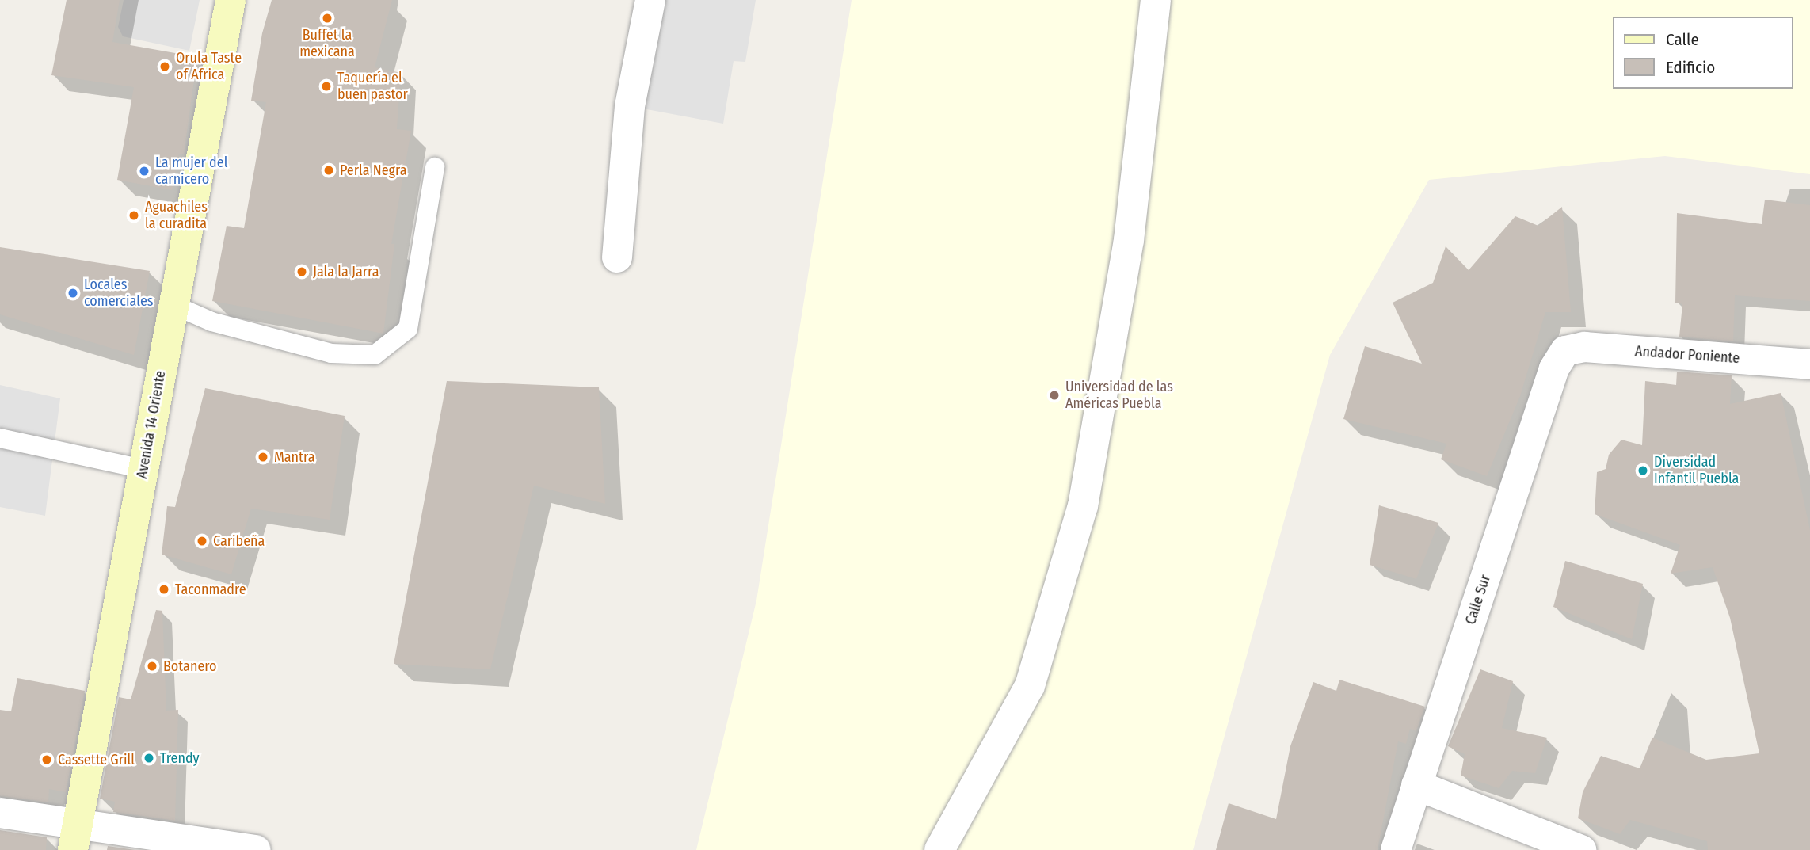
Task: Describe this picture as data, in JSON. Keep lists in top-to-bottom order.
{
  "streets": {
    "main road": ["Avenida 14 Oriente"],
    "street": ["Andador Poniente", "Calle Sur"]
  },
  "crossings": [
    ["Andador Poniente", "Calle Sur"]
  ],
  "places": [
    "Buffet la mexicana",
    "Orula Taste of Africa",
    "Taquería el buen pastor",
    "Perla Negra",
    "La mujer del carnicero",
    "Aguachiles la curadita",
    "Jala la Jarra",
    "Locales comerciales",
    "Universidad de las Américas Puebla",
    "Mantra",
    "Diversidad Infantil Puebla",
    "Caribeña",
    "Taconmadre",
    "Botanero",
    "Trendy",
    "Cassette Grill"
  ],
  "legend": ["Calle", "Edificio"]
}
